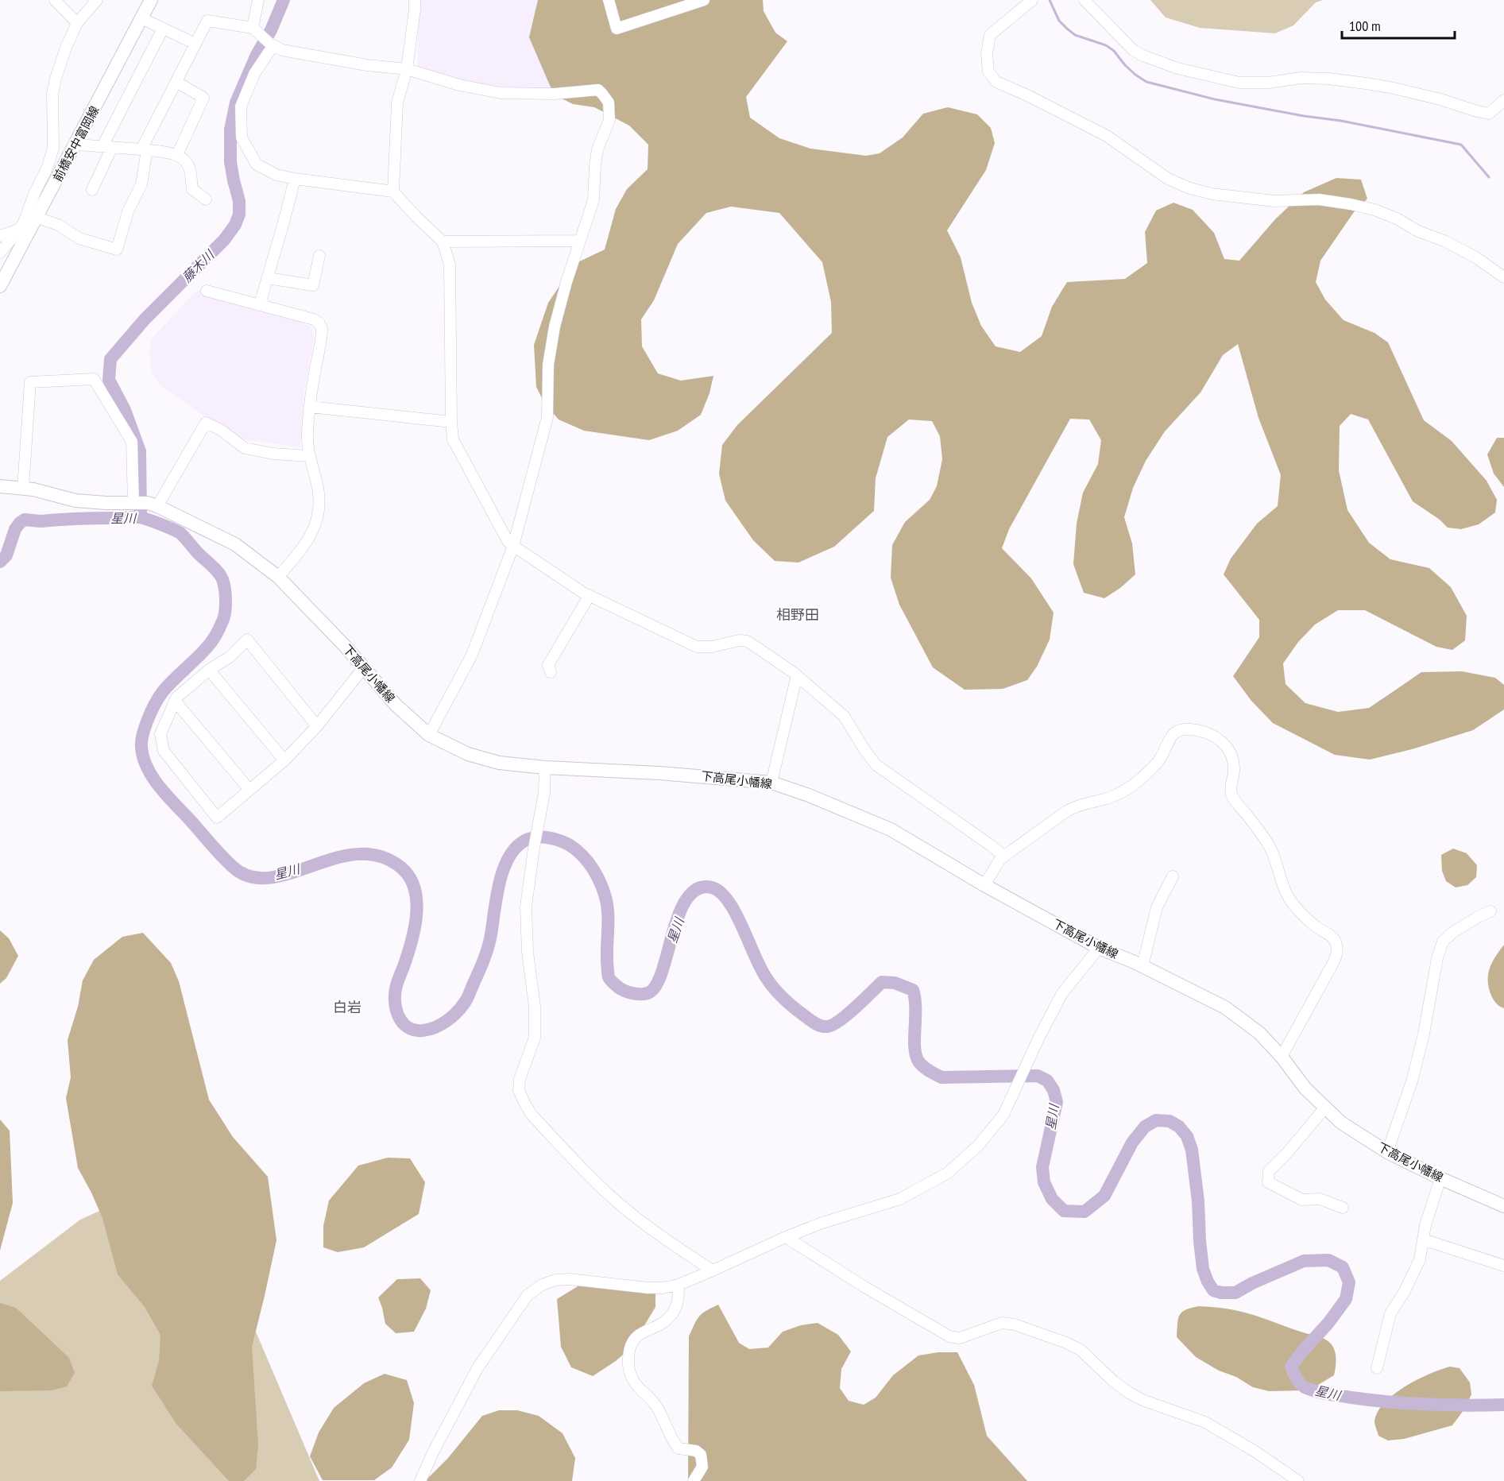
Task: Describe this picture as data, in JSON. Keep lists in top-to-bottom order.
{
  "streets": {
    "main road": ["前橋安中富岡線", "下高尾小幡線"]
  },
  "districts": ["相野田", "白岩"],
  "water": ["藤木川", "星川"],
  "scale_bar": "100 m"
}
